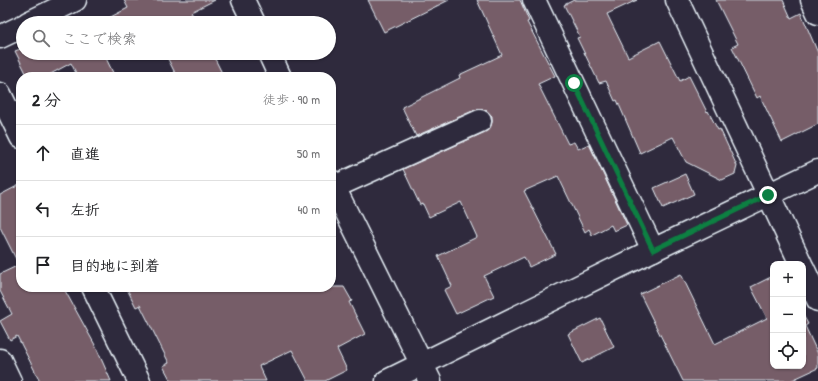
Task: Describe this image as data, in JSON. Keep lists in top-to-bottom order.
{
  "page": {
    "search": "ここで検索",
    "heading": ["2 分", "徒歩 · 90 m"],
    "list": [
      ["直進", "50 m"],
      ["左折", "40 m"],
      "目的地に到着"
    ],
    "map_buttons": ["+", "−"]
  }
}
